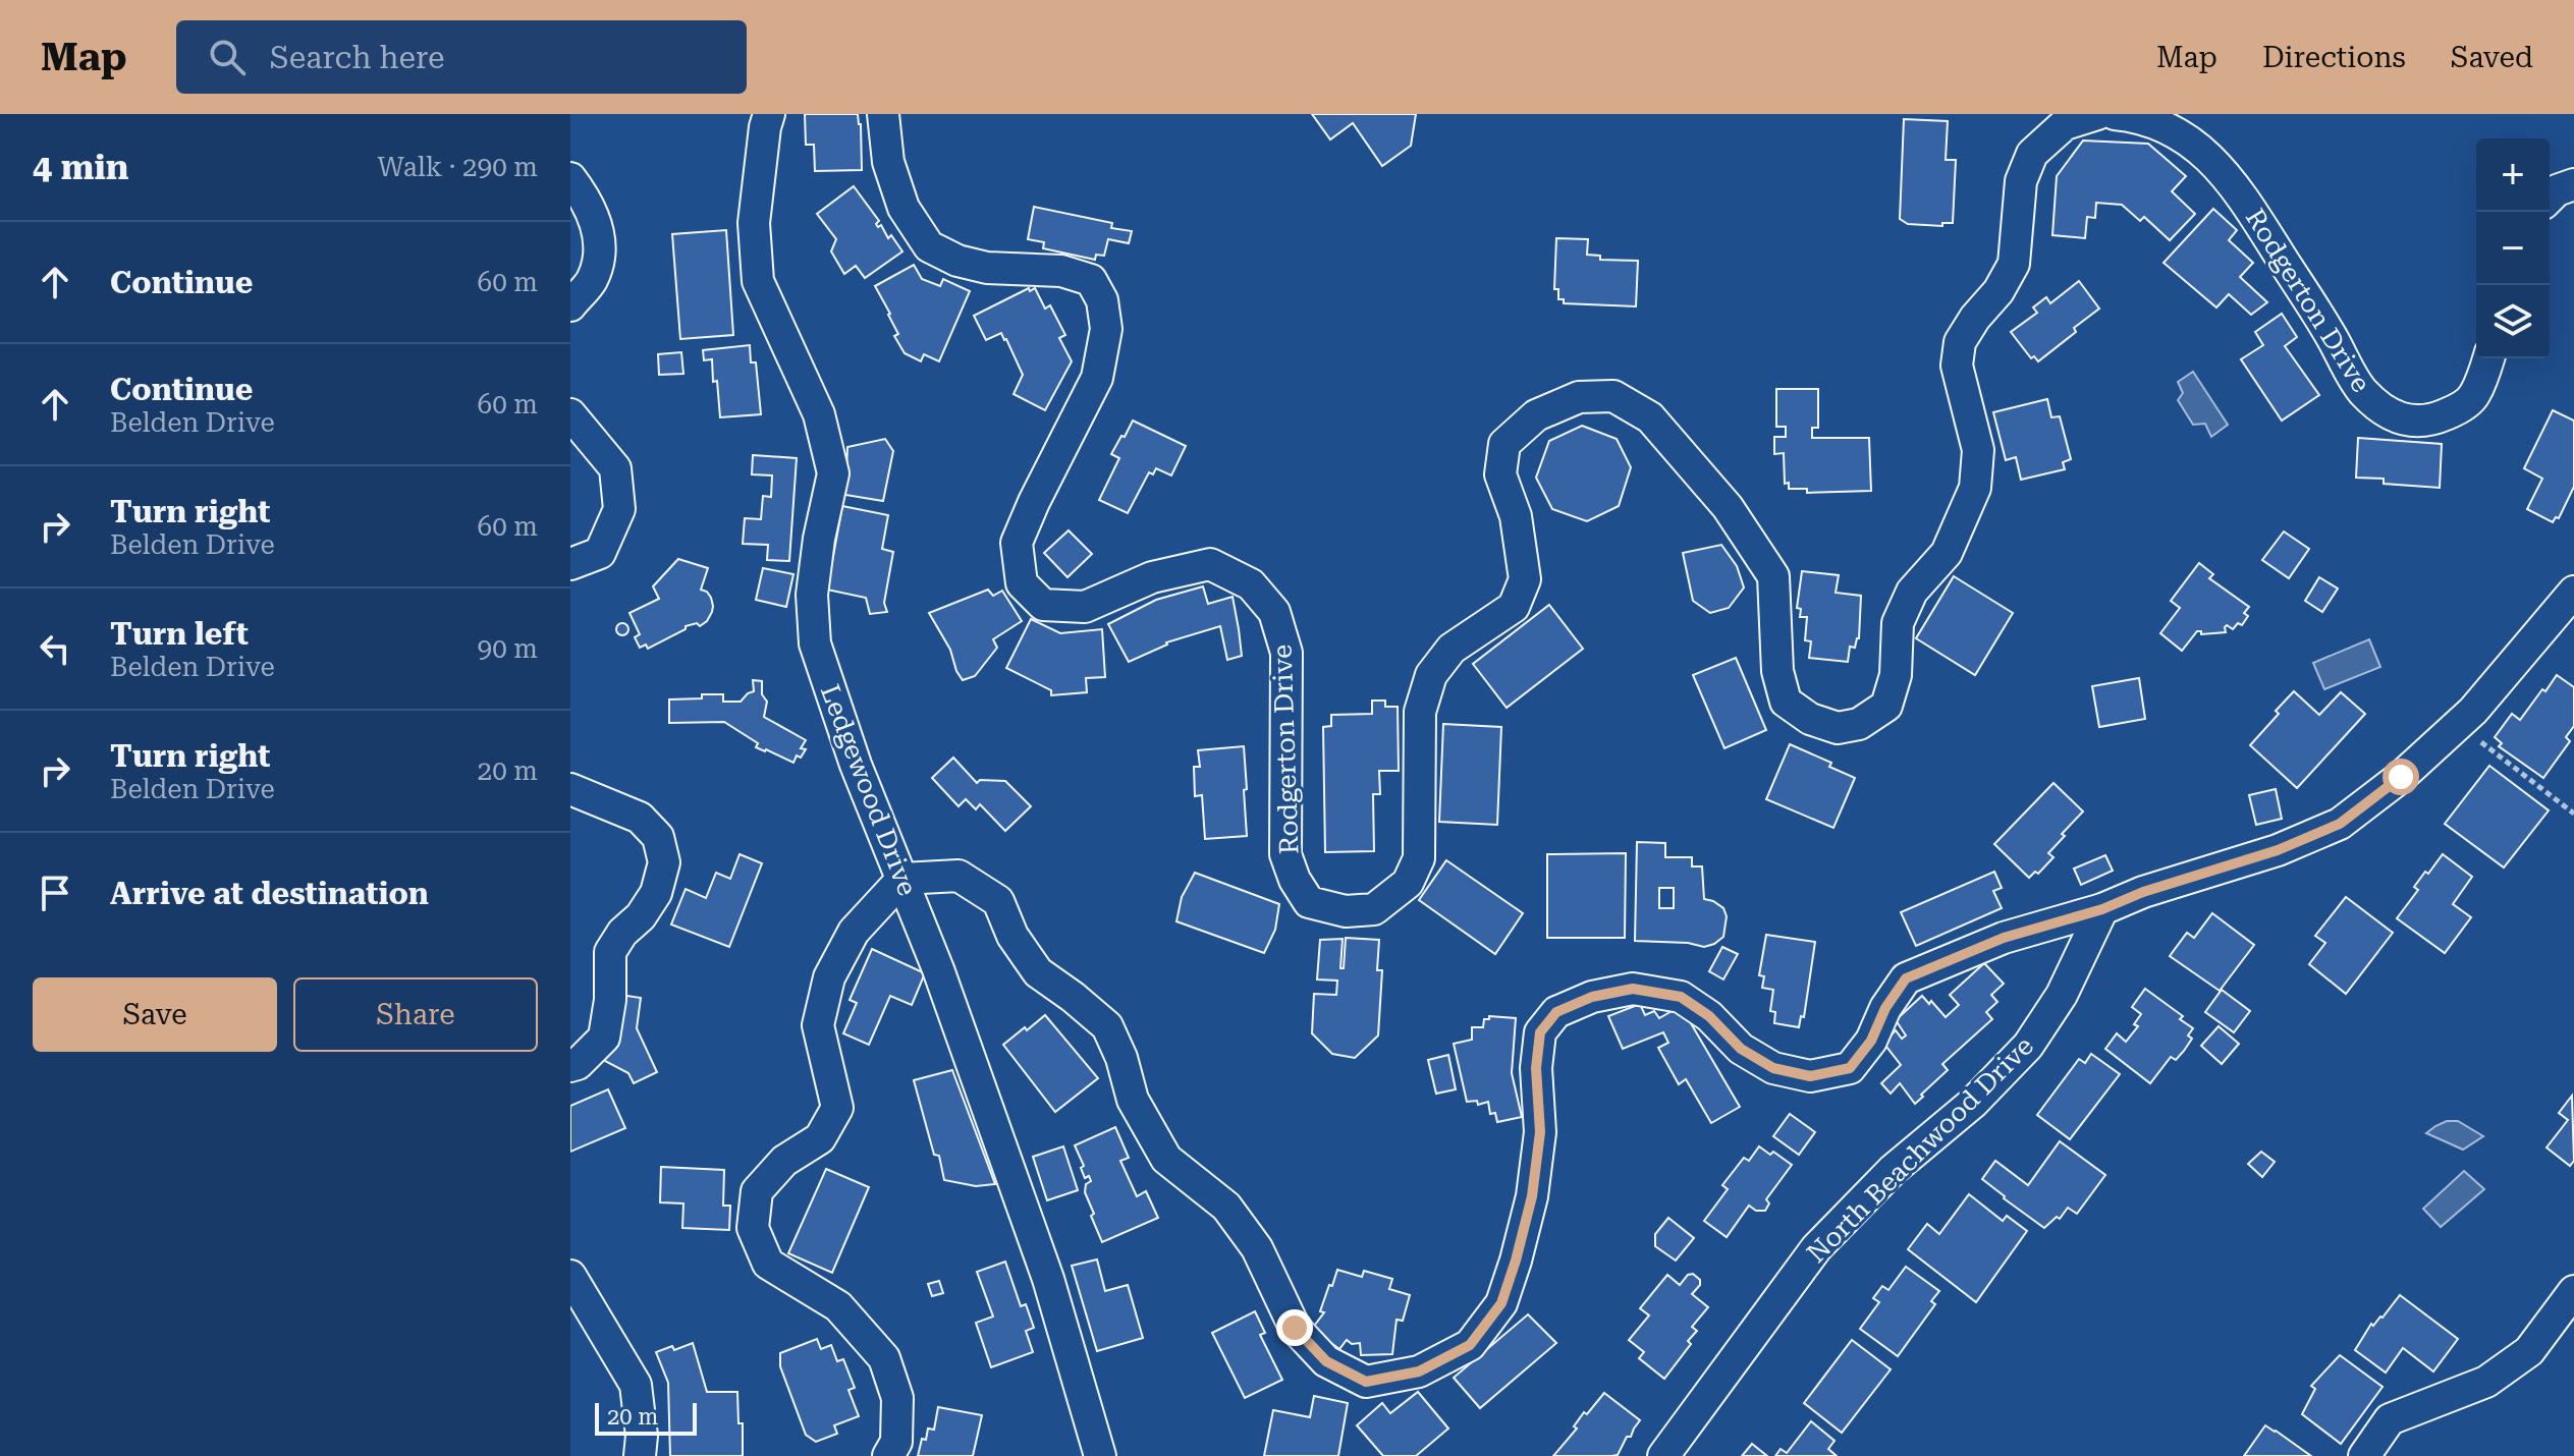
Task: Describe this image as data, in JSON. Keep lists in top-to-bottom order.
{
  "streets": {
    "street": ["Rodgerton Drive", "Ledgewood Drive", "North Beachwood Drive"]
  },
  "scale_bar": "20 m",
  "page": {
    "header": "Map",
    "search": "Search here",
    "nav": ["Map", "Directions", "Saved"],
    "heading": ["4 min", "Walk · 290 m"],
    "map_buttons": ["+", "−"],
    "list": [
      ["Continue", "60 m"],
      ["Continue", "Belden Drive", "60 m"],
      ["Turn right", "Belden Drive", "60 m"],
      ["Turn left", "Belden Drive", "90 m"],
      ["Turn right", "Belden Drive", "20 m"],
      "Arrive at destination"
    ],
    "buttons": ["Save", "Share"],
    "scale": "20 m"
  }
}
